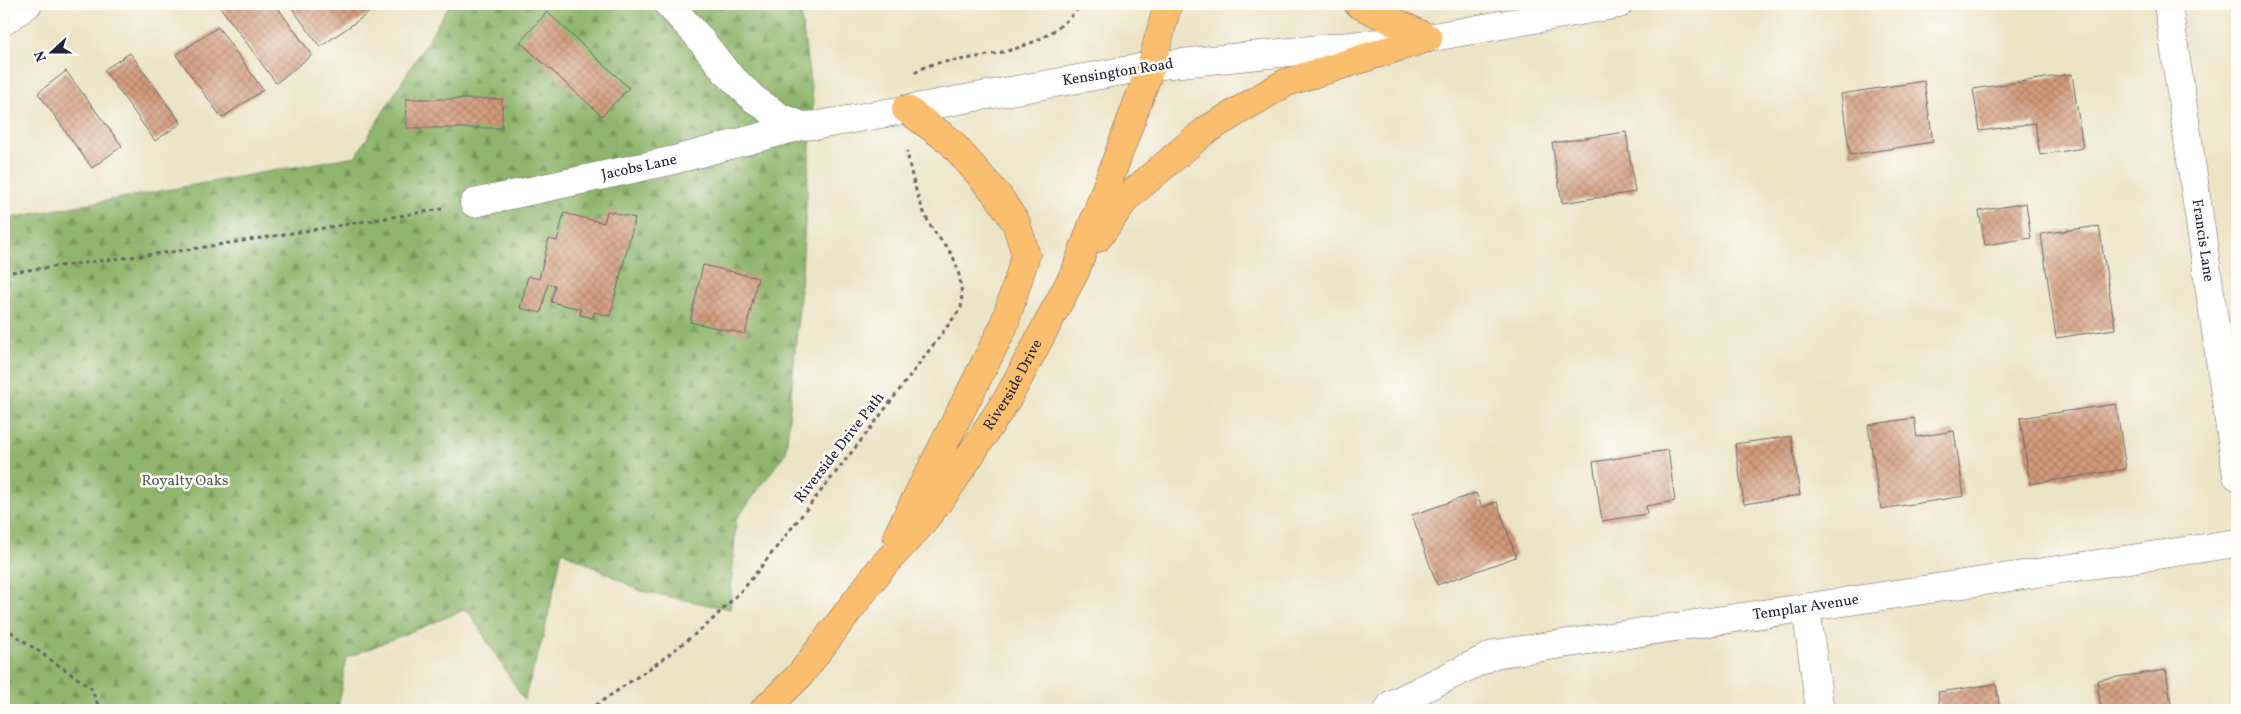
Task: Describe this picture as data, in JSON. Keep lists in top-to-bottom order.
{
  "streets": {
    "highway": ["Riverside Drive"],
    "street": [
      "Kensington Road",
      "Jacobs Lane",
      "Francis Lane",
      "Templar Avenue"
    ],
    "path": ["Riverside Drive Path"]
  },
  "crossings": [
    ["Kensington Road", "Jacobs Lane"],
    ["Kensington Road", "Riverside Drive"]
  ],
  "parks": ["Royalty Oaks"],
  "north": "left"
}
